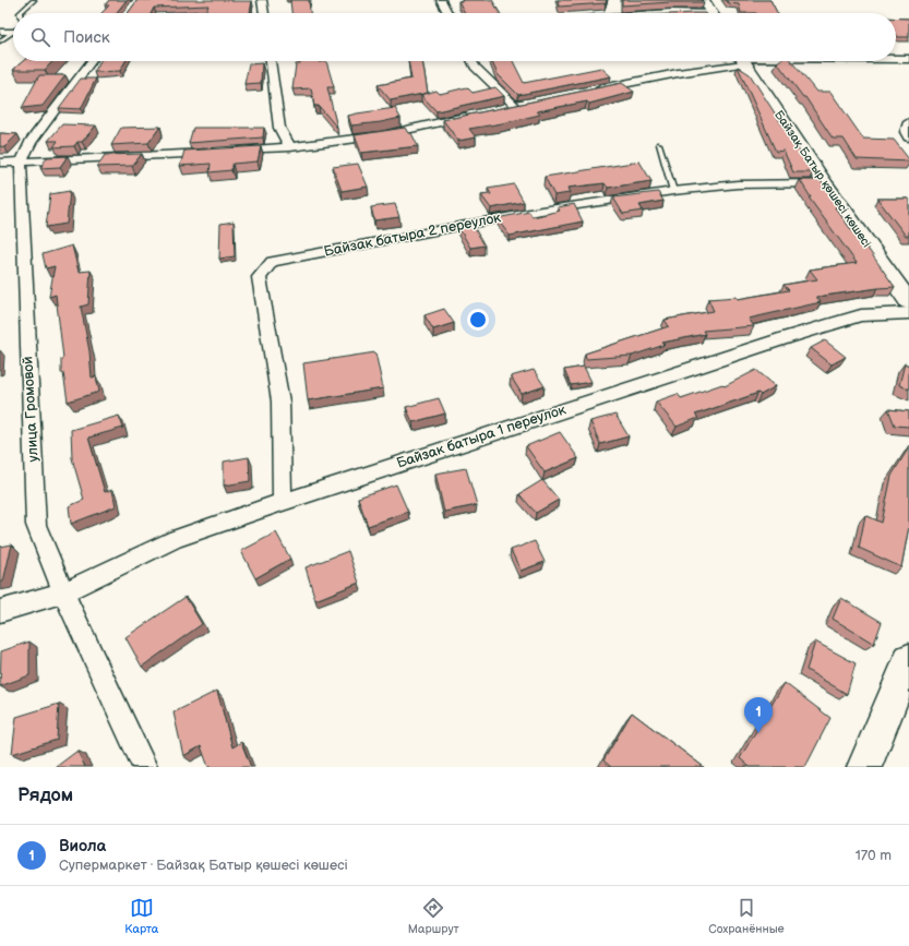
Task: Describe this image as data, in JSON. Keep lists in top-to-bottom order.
{
  "streets": {
    "main road": ["Байзақ Батыр қөшесі көшесі"],
    "street": ["Байзак батыра 2 переулок", "улица Громовой", "Байзак батыра 1 переулок"]
  },
  "crossings": [
    ["Байзақ Батыр қөшесі көшесі", "Байзак батыра 2 переулок"],
    ["Байзақ Батыр қөшесі көшесі", "Байзак батыра 1 переулок"],
    ["Байзак батыра 2 переулок", "Байзак батыра 1 переулок"],
    ["улица Громовой", "Байзак батыра 1 переулок"]
  ],
  "page": {
    "search": "Поиск",
    "pins": "1",
    "heading": "Рядом",
    "list": [
      {
        "mark": "1",
        "name": "Виола",
        "note": "Супермаркет · Байзақ Батыр қөшесі көшесі",
        "value": "170 m"
      }
    ],
    "nav": ["Карта", "Маршрут", "Сохранённые"]
  }
}
